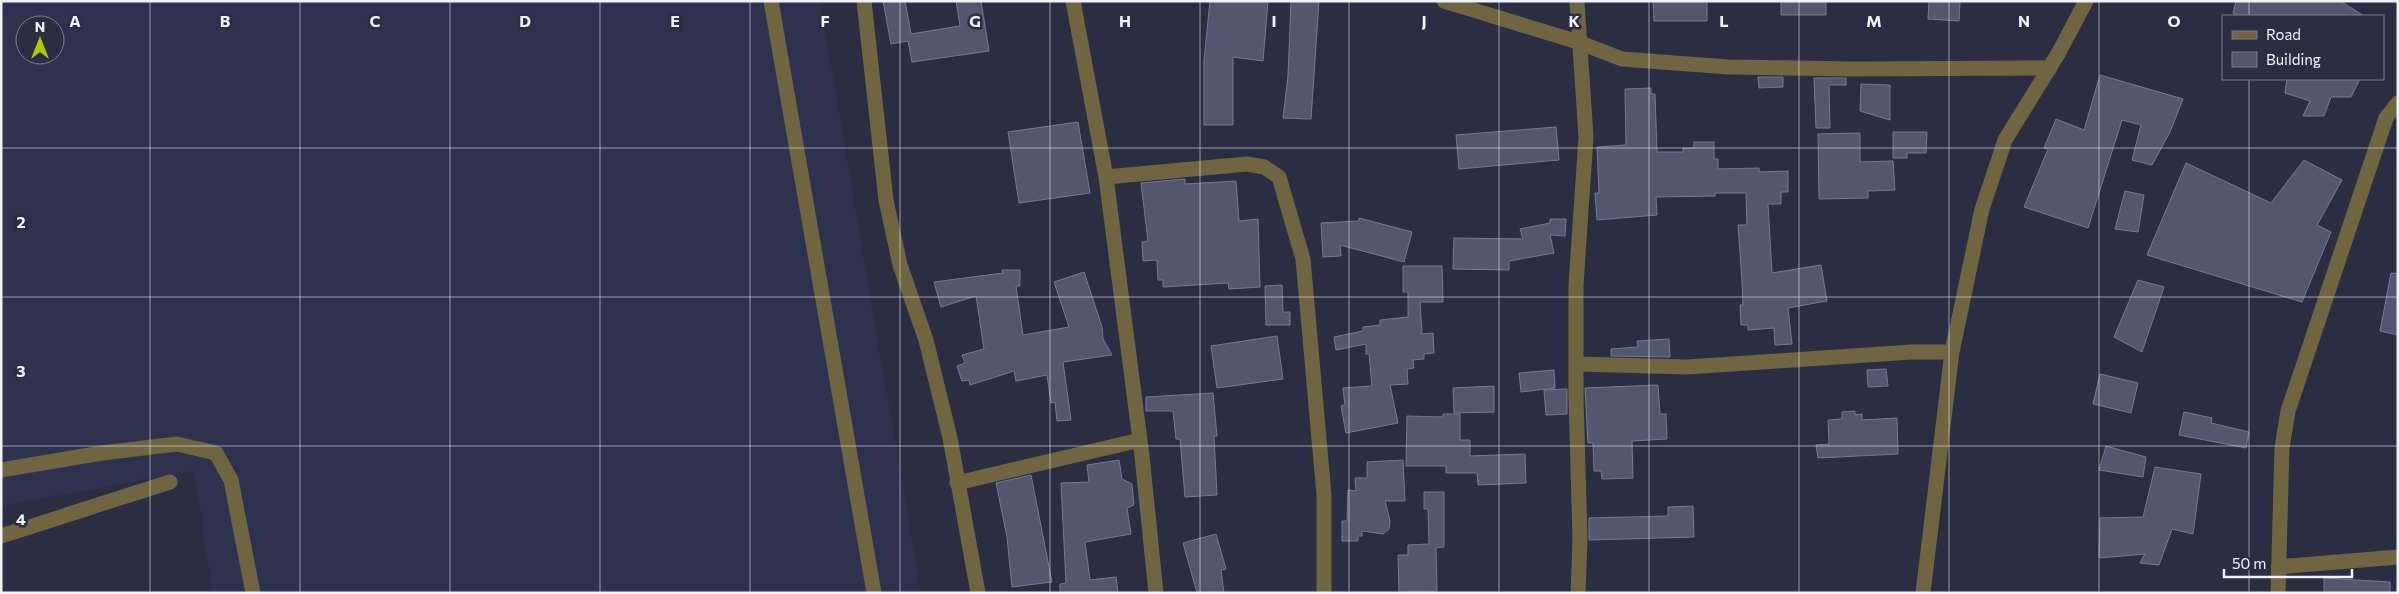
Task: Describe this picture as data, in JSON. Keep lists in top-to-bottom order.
{
  "legend": ["Road", "Building"],
  "scale_bar": "50 m",
  "north": "top",
  "grid": {
    "columns": [
      "A",
      "B",
      "C",
      "D",
      "E",
      "F",
      "G",
      "H",
      "I",
      "J",
      "K",
      "L",
      "M",
      "N",
      "O"
    ],
    "rows": ["2", "3", "4"]
  }
}
